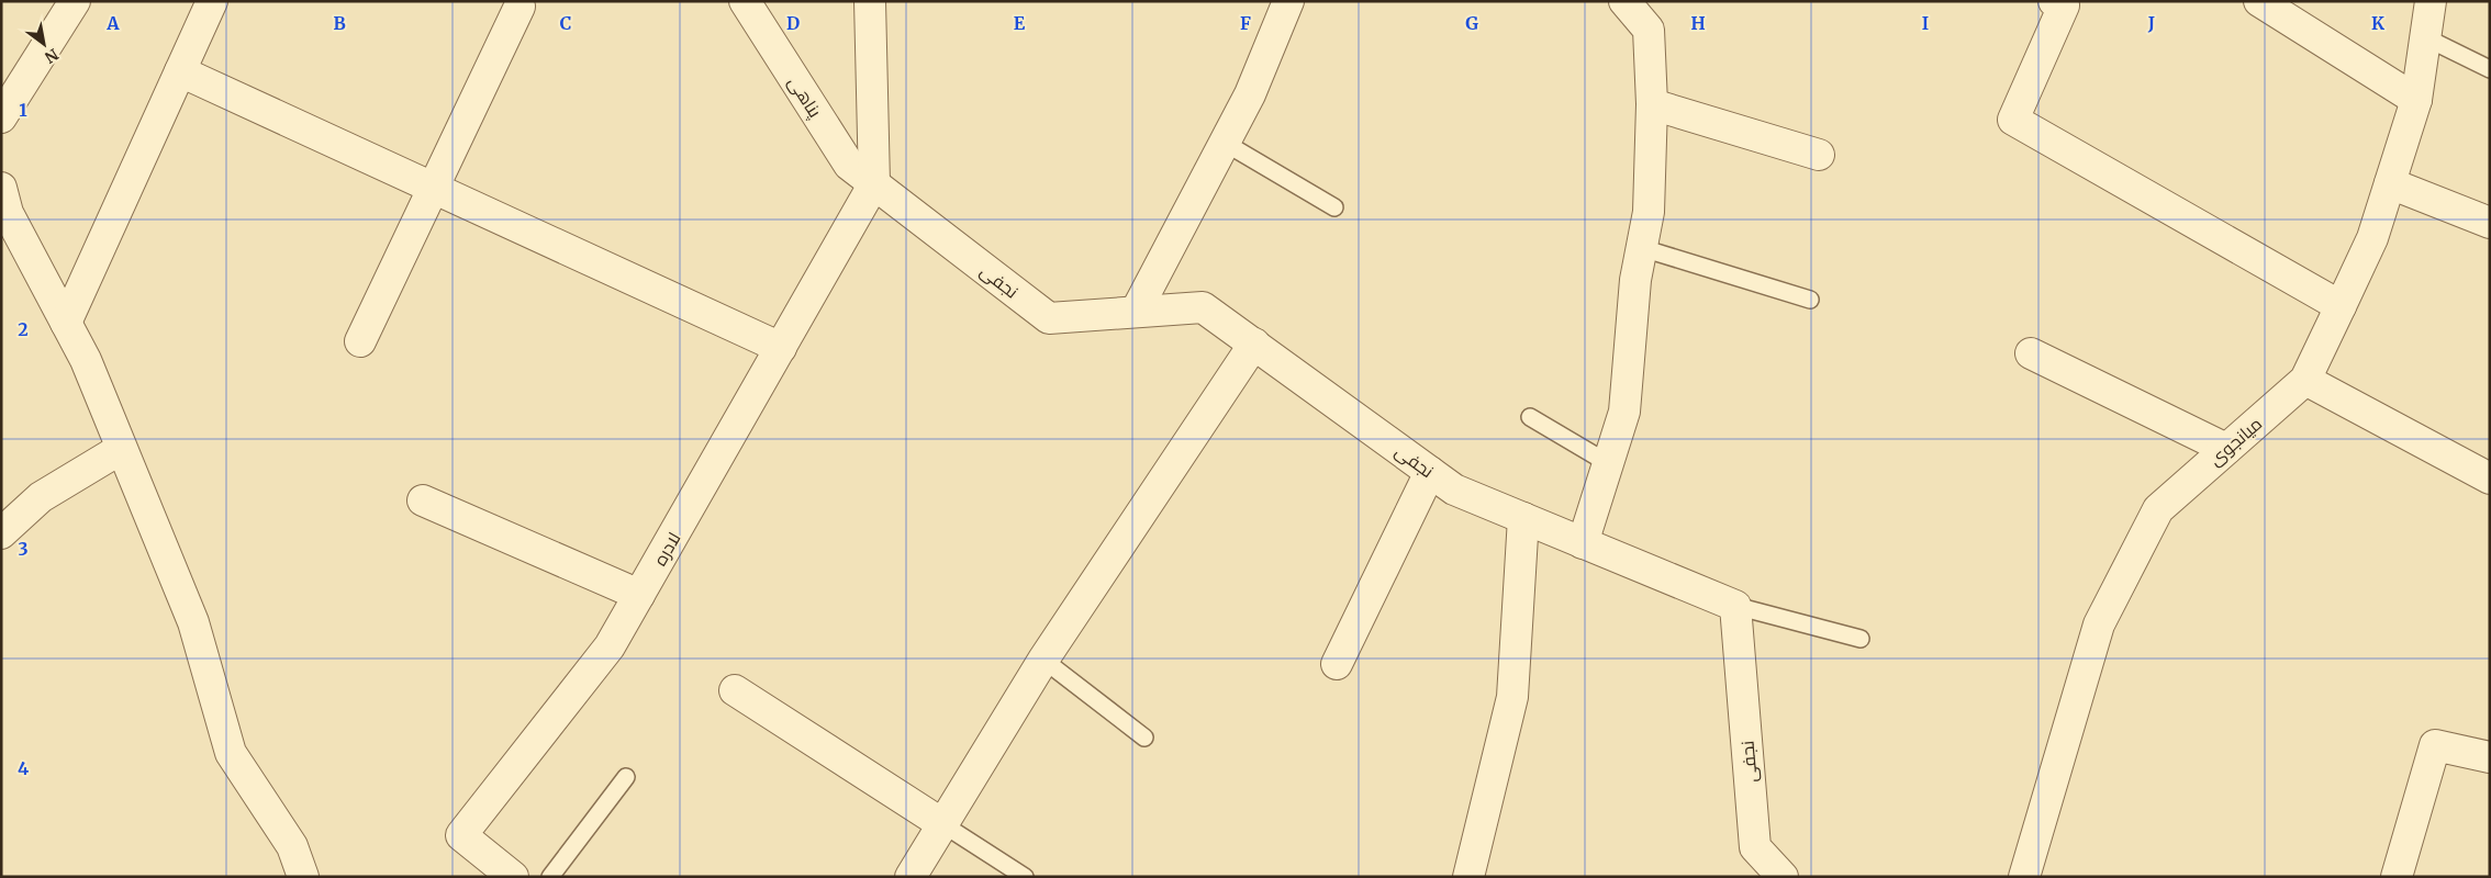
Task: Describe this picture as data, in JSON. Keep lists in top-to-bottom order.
{
  "streets": {
    "street": [
      "پناهی",
      "نجفی",
      "میانجوی",
      "لادره"
    ]
  },
  "crossings": [
    ["پناهی", "نجفی"],
    ["پناهی", "لادره"],
    ["نجفی", "لادره"]
  ],
  "north": "bottom right",
  "grid": {
    "columns": [
      "A",
      "B",
      "C",
      "D",
      "E",
      "F",
      "G",
      "H",
      "I",
      "J",
      "K"
    ],
    "rows": [
      "1",
      "2",
      "3",
      "4"
    ]
  }
}
